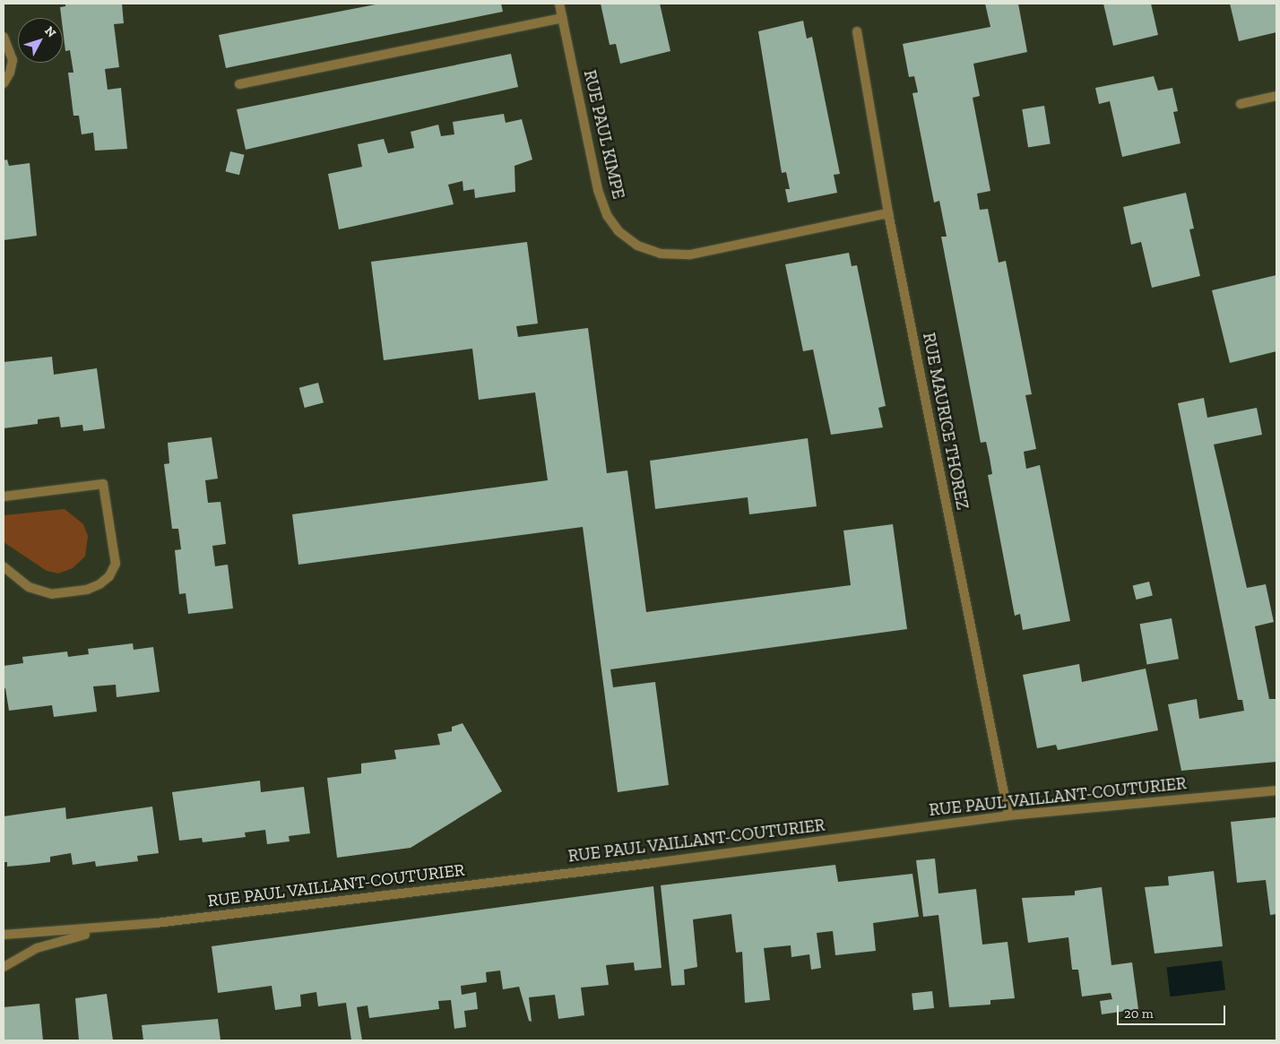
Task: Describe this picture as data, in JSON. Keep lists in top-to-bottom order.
{
  "streets": {
    "street": ["RUE PAUL KIMPE", "RUE MAURICE THOREZ", "RUE PAUL VAILLANT-COUTURIER"]
  },
  "crossings": [
    ["RUE PAUL KIMPE", "RUE MAURICE THOREZ"],
    ["RUE MAURICE THOREZ", "RUE PAUL VAILLANT-COUTURIER"]
  ],
  "scale_bar": "20 m",
  "north": "top right"
}
